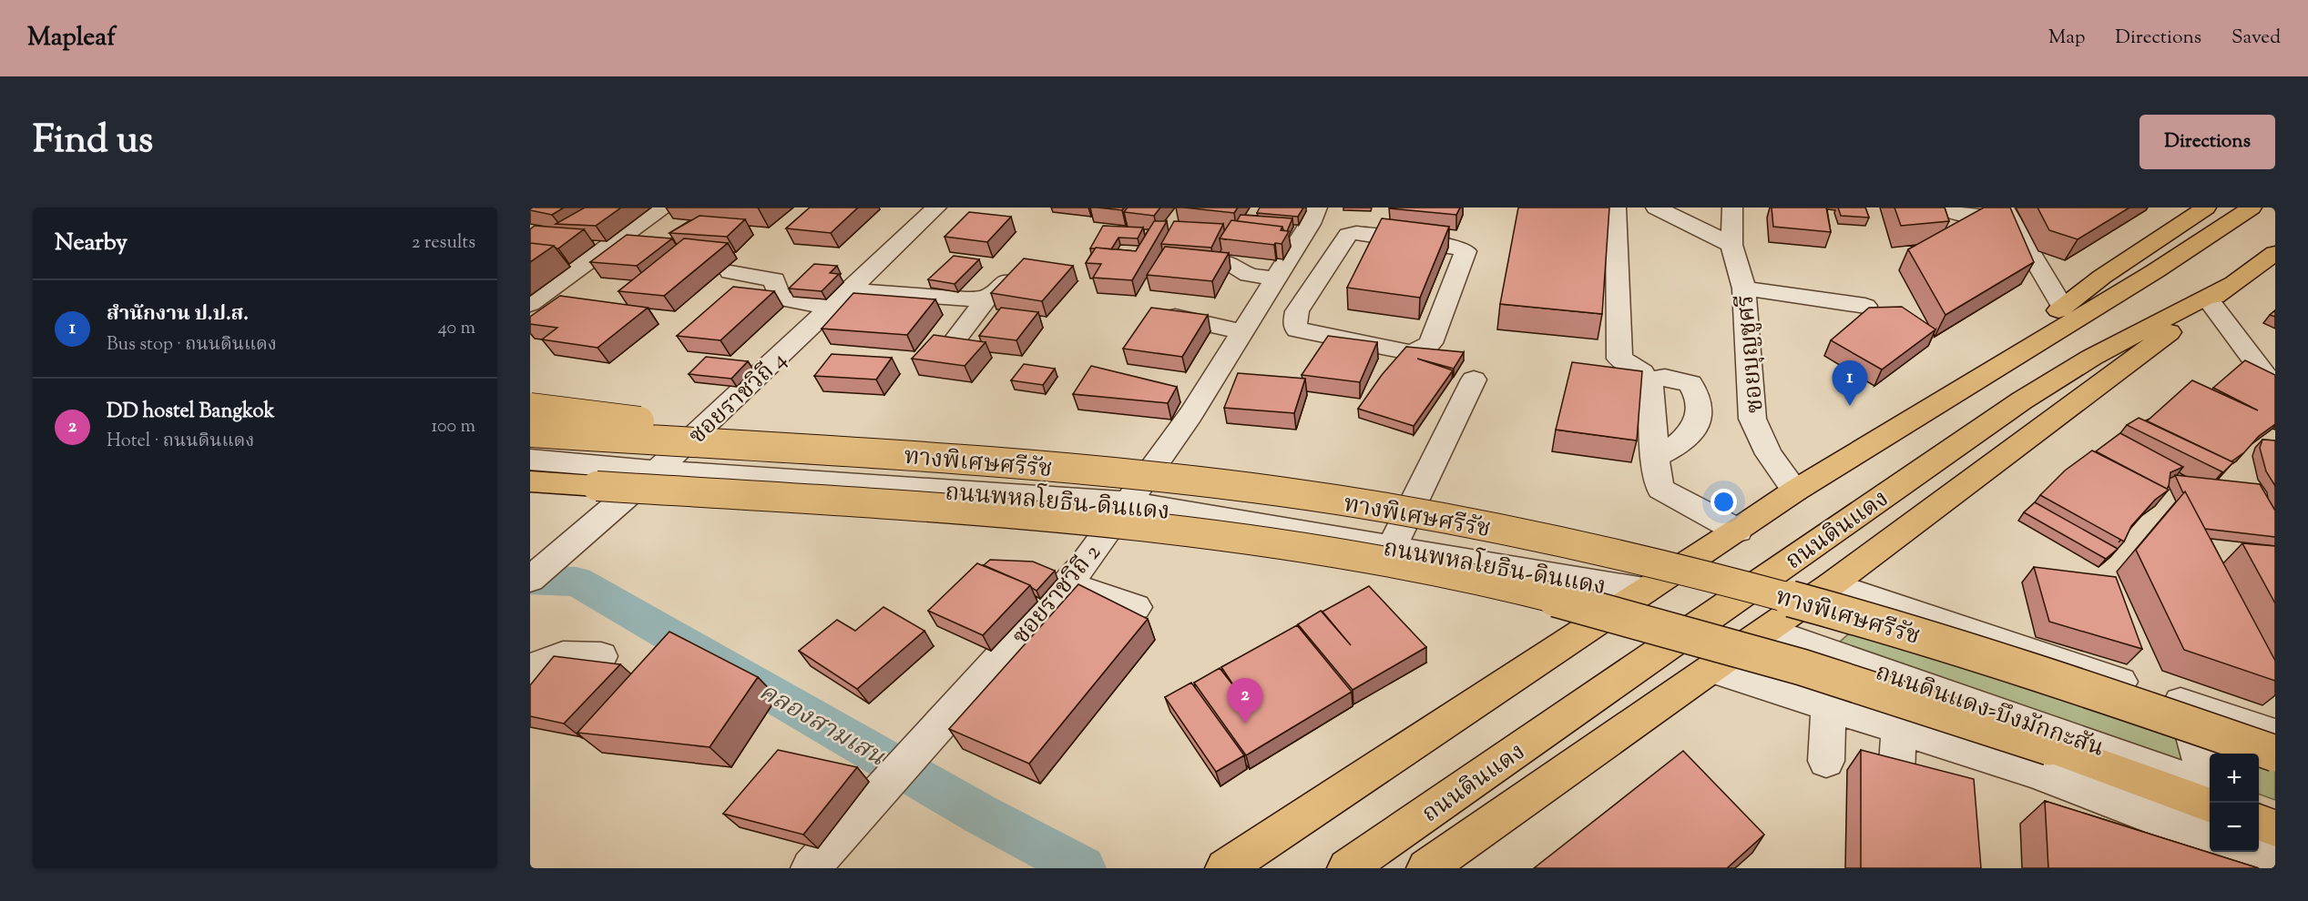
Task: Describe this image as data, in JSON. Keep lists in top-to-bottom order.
{
  "streets": {
    "main road": ["ทางพิเศษศรีรัช", "ถนนดินแดง"],
    "street": [
      "ซอยบุญชูศรี",
      "ซอยราชวิถี 4",
      "ถนนพหลโยธิน-ดินแดง",
      "ซอยราชวิถี 2",
      "ถนนดินแดง-บึงมักกะสัน"
    ]
  },
  "crossings": [
    ["ซอยราชวิถี 4", "ถนนพหลโยธิน-ดินแดง"],
    ["ถนนพหลโยธิน-ดินแดง", "ซอยราชวิถี 2"],
    ["ถนนดินแดง", "ถนนดินแดง-บึงมักกะสัน"]
  ],
  "water": ["คลองสามเสน"],
  "page": {
    "header": "Mapleaf",
    "nav": ["Map", "Directions", "Saved"],
    "title": "Find us",
    "buttons": "Directions",
    "heading": ["Nearby", "2 results"],
    "list": [
      {
        "mark": "1",
        "name": "สำนักงาน ป.ป.ส.",
        "note": "Bus stop · ถนนดินแดง",
        "value": "40 m"
      },
      {
        "mark": "2",
        "name": "DD hostel Bangkok",
        "note": "Hotel · ถนนดินแดง",
        "value": "100 m"
      }
    ],
    "pins": ["1", "2"],
    "map_buttons": ["+", "−"]
  }
}
